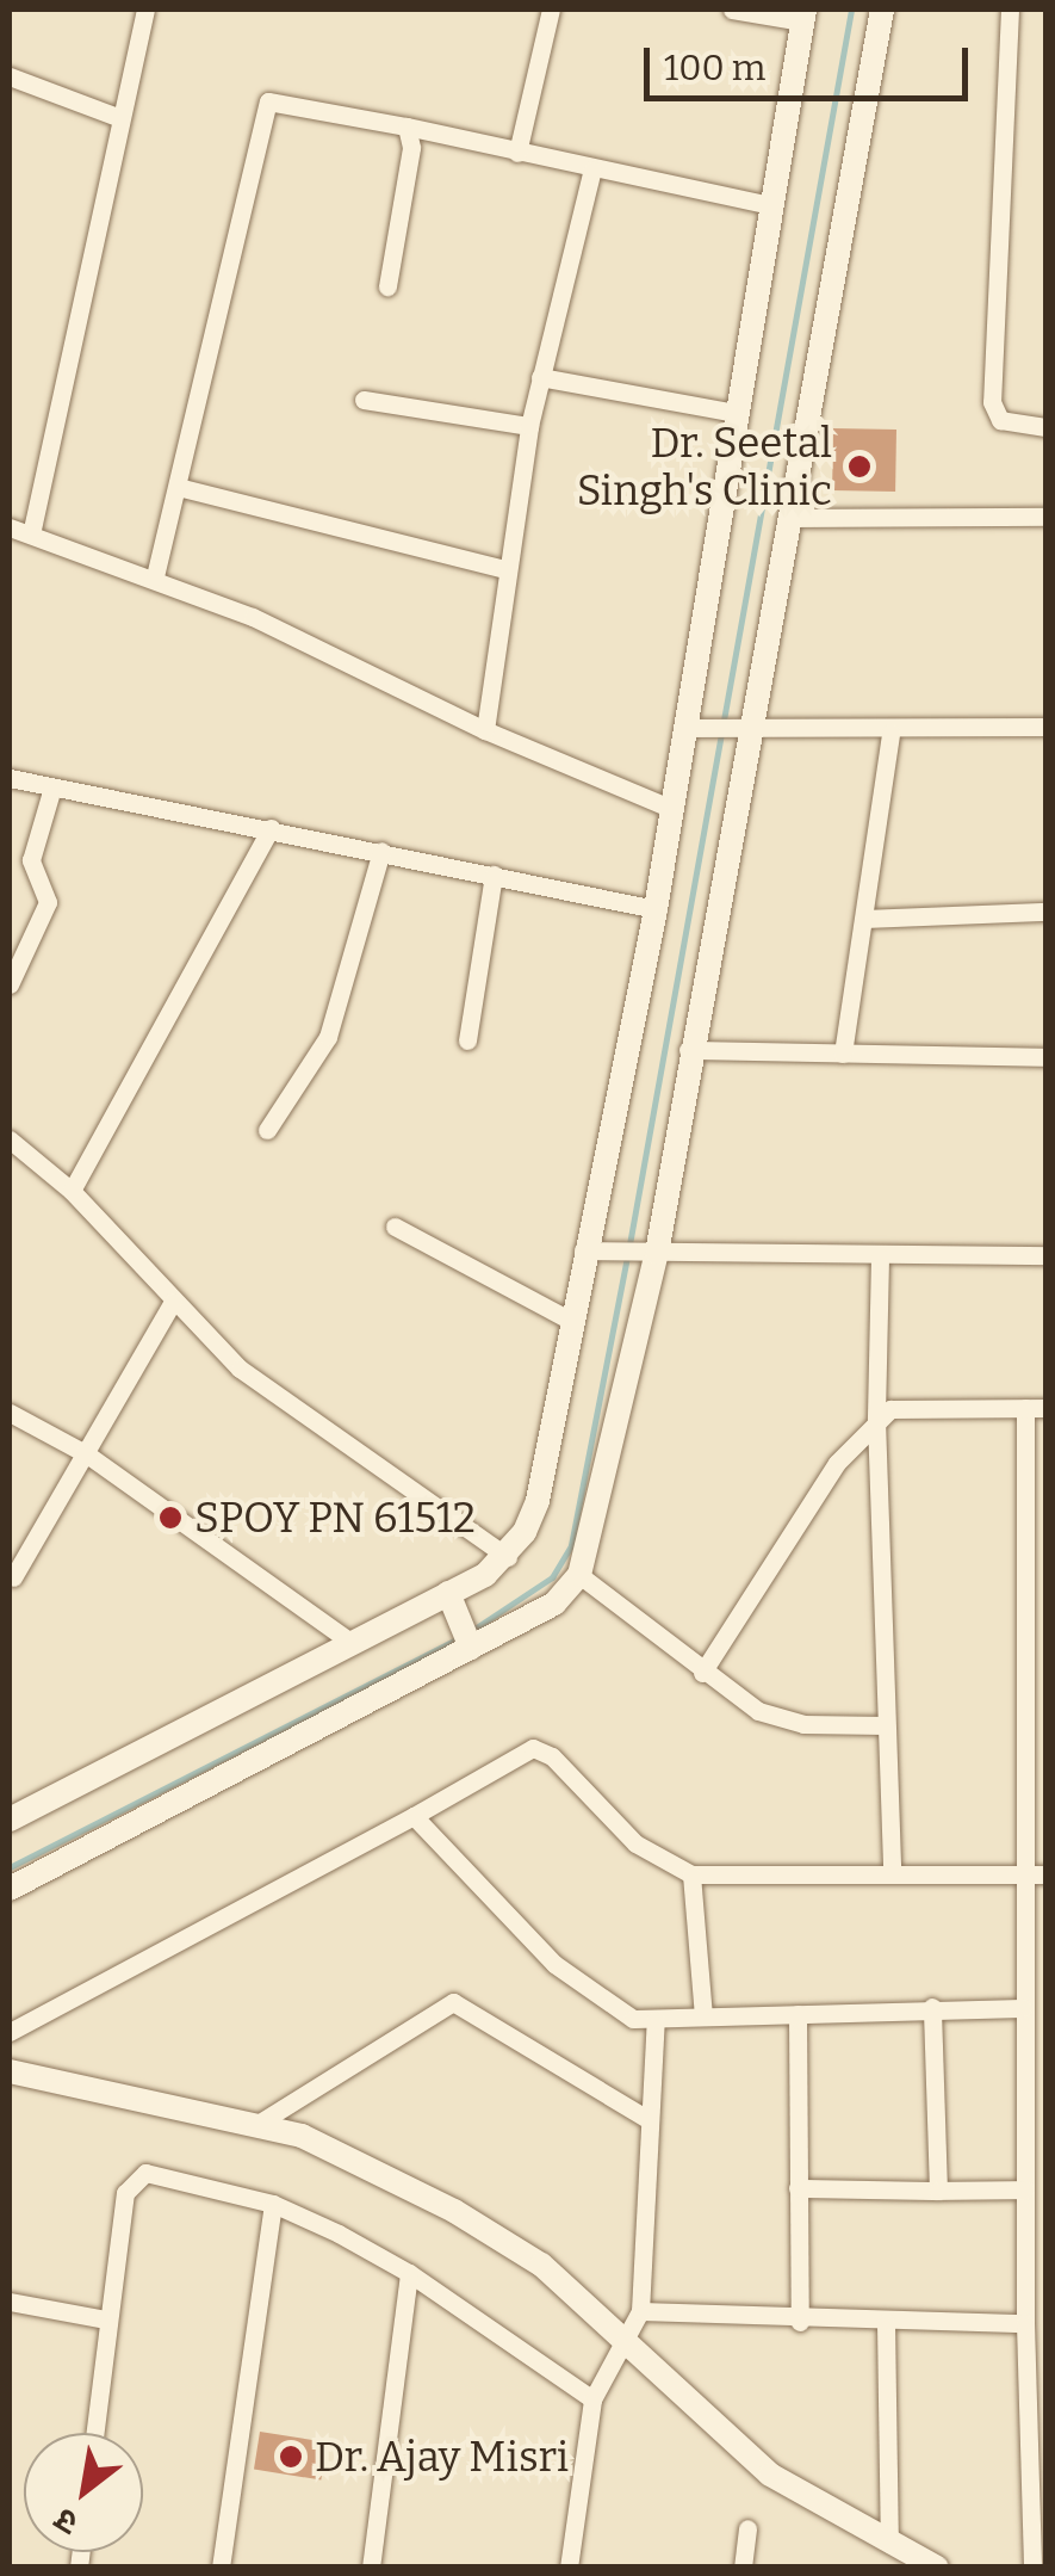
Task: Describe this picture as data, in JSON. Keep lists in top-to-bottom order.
{
  "places": ["Dr. Seetal Singh's Clinic", "SPOY PN 61512", "Dr. Ajay Misri"],
  "scale_bar": "100 m",
  "north": "bottom left"
}
